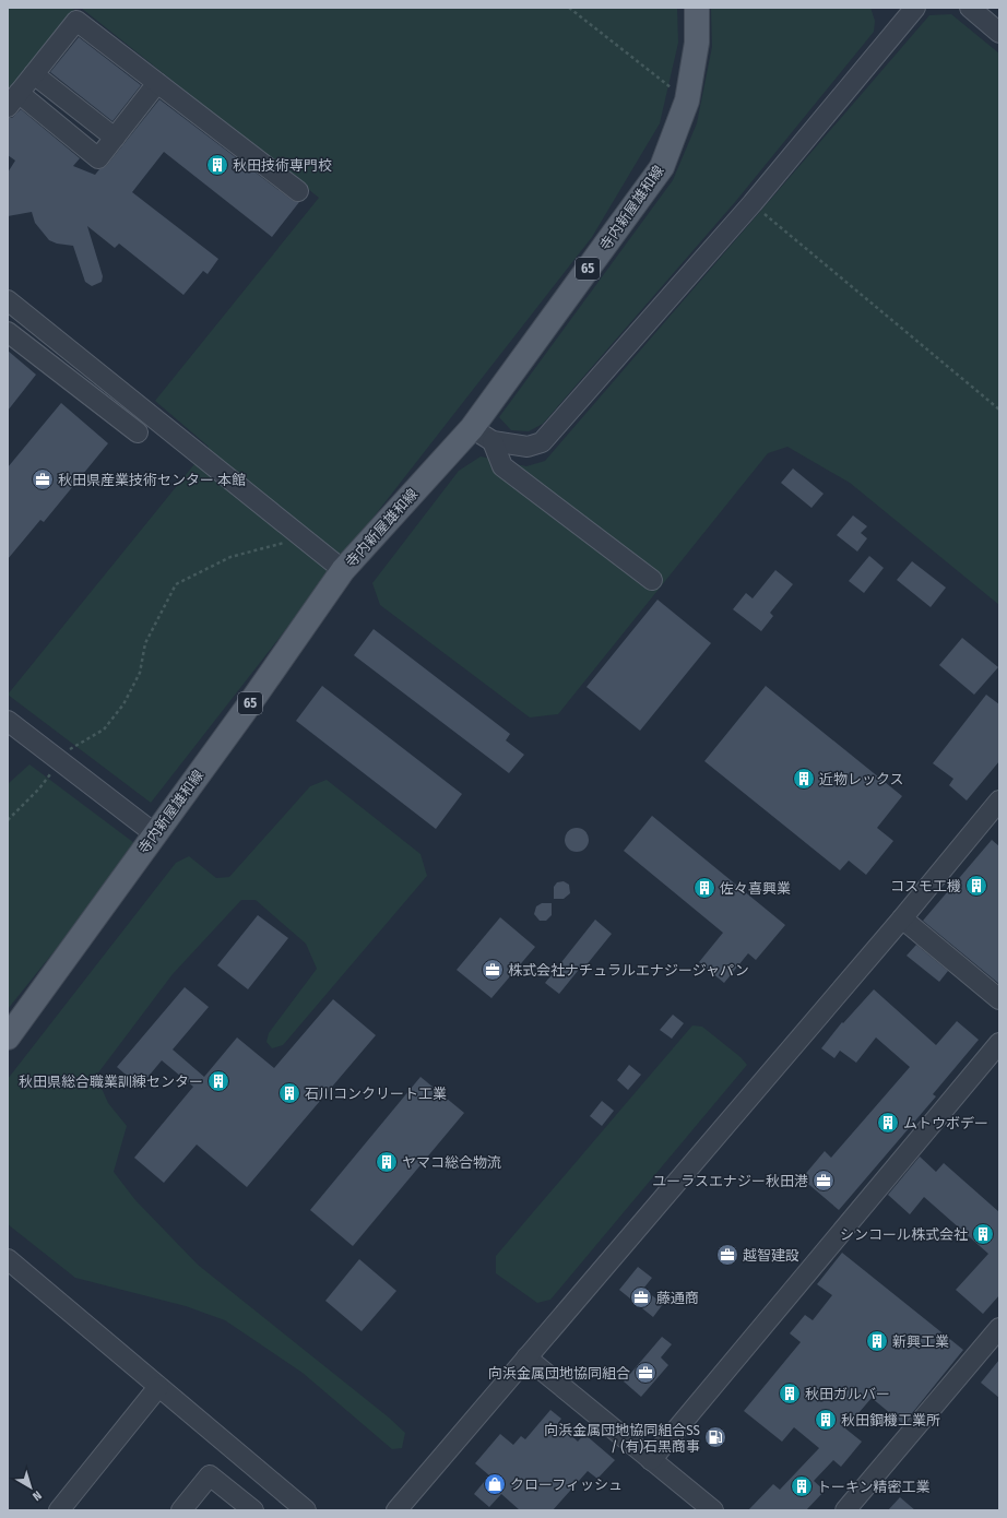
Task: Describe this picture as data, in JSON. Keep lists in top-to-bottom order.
{
  "streets": {
    "main road": ["寺内新屋雄和線", "65"]
  },
  "places": {
    "building": [
      "秋田技術専門校",
      "近物レックス",
      "コスモ工機",
      "佐々喜興業",
      "秋田県総合職業訓練センター",
      "石川コンクリート工業",
      "ムトウボデー",
      "ヤマコ総合物流",
      "シンコール株式会社",
      "新興工業",
      "秋田ガルバー",
      "秋田鋼機工業所",
      "トーキン精密工業"
    ],
    "office": [
      "秋田県産業技術センター 本館",
      "株式会社ナチュラルエナジージャパン",
      "ユーラスエナジー秋田港",
      "越智建設",
      "藤通商",
      "向浜金属団地協同組合"
    ],
    "fuel station": ["向浜金属団地協同組合SS / (有)石黒商事"],
    "shop": ["クローフィッシュ"]
  },
  "north": "bottom right"
}
